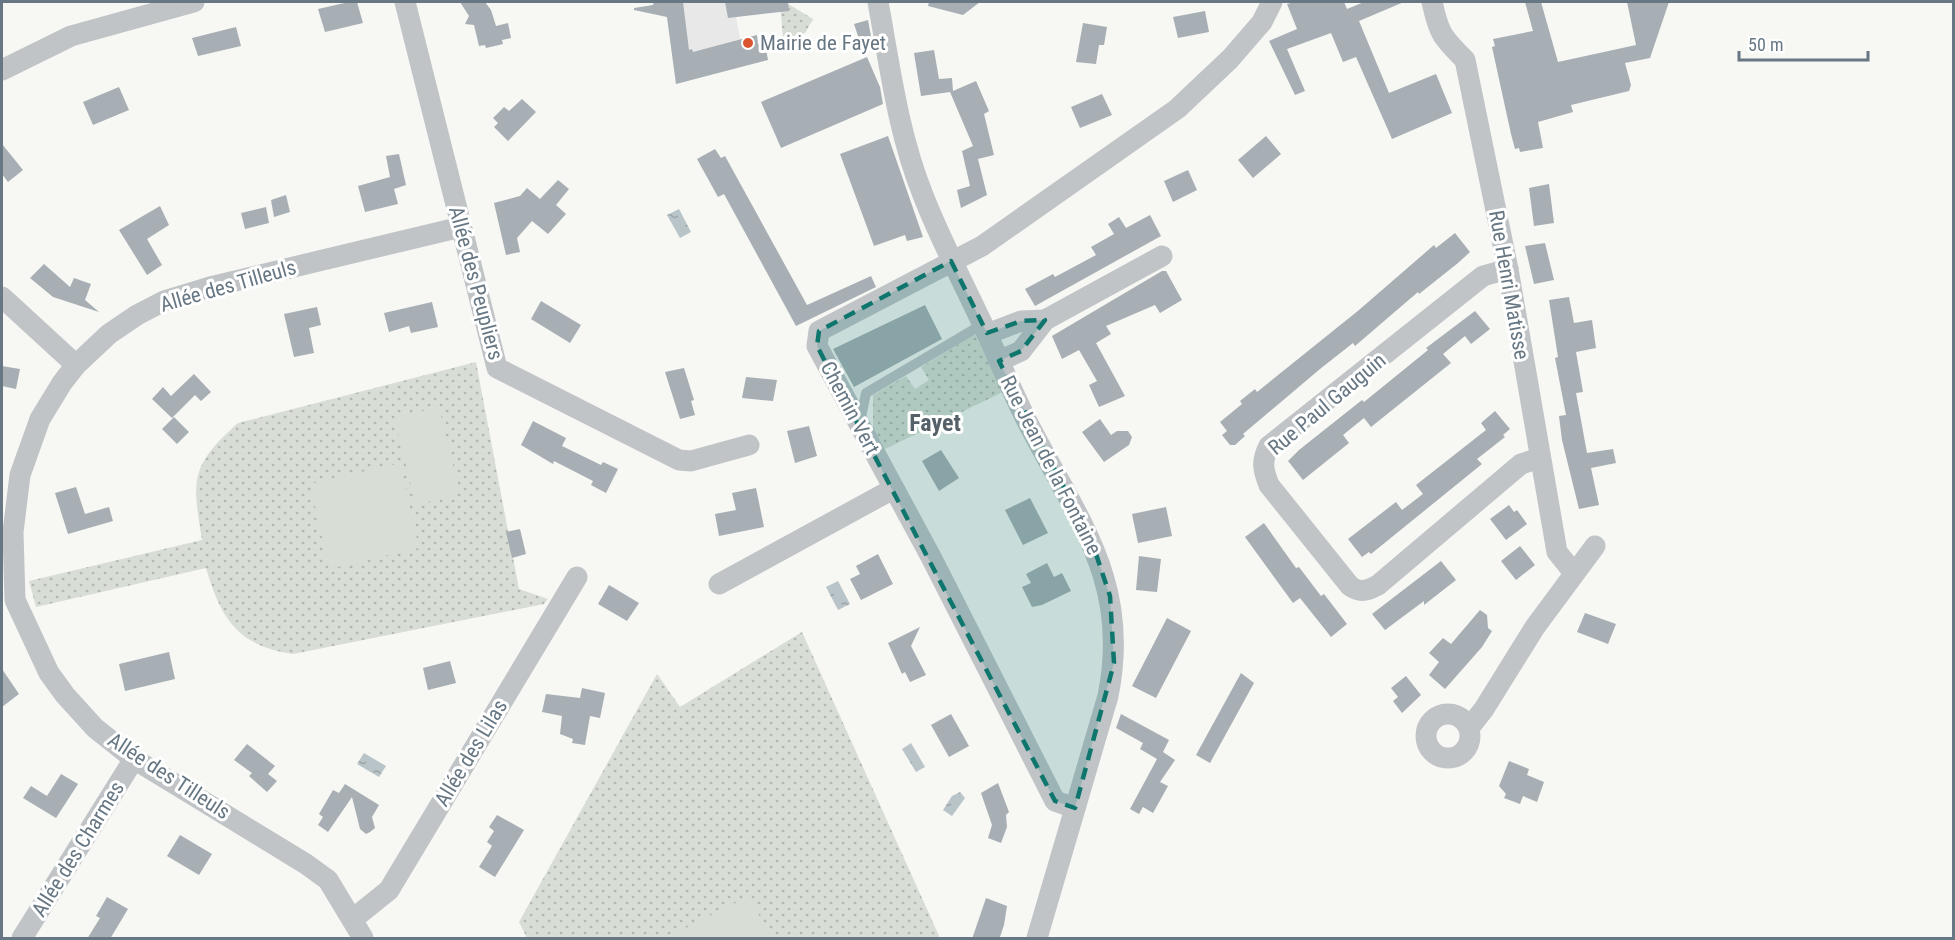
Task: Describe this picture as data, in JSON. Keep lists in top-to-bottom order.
{
  "streets": {
    "street": [
      "Allée des Peupliers",
      "Rue Henri Matisse",
      "Allée des Tilleuls",
      "Rue Paul Gauguin",
      "Chemin Vert",
      "Rue Jean de la Fontaine",
      "Allée des Lilas",
      "Allée des Charmes"
    ]
  },
  "crossings": [
    ["Allée des Peupliers", "Allée des Tilleuls"],
    ["Rue Henri Matisse", "Rue Paul Gauguin"],
    ["Allée des Tilleuls", "Allée des Lilas"],
    ["Allée des Tilleuls", "Allée des Charmes"],
    ["Chemin Vert", "Rue Jean de la Fontaine"]
  ],
  "districts": ["Fayet"],
  "places": ["Mairie de Fayet"],
  "scale_bar": "50 m"
}
